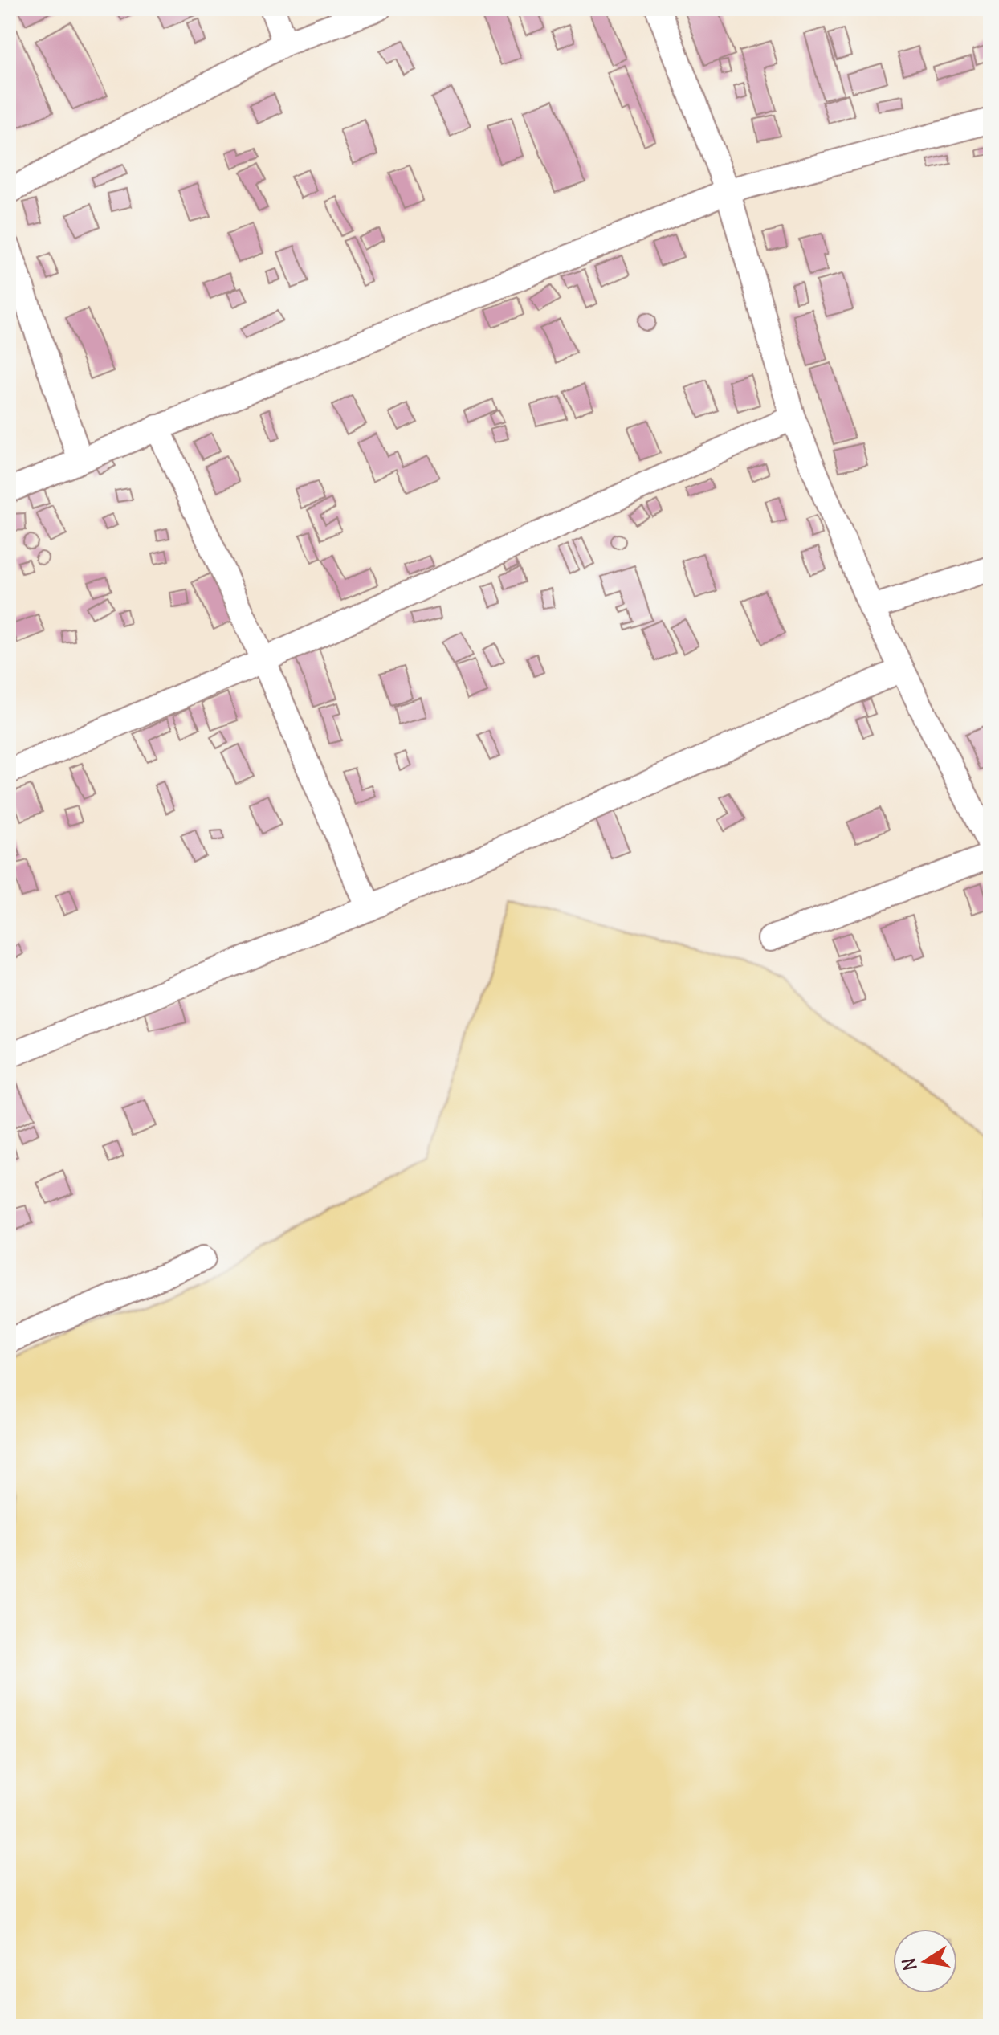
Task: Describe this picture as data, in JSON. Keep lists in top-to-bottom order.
{
  "north": "left"
}
